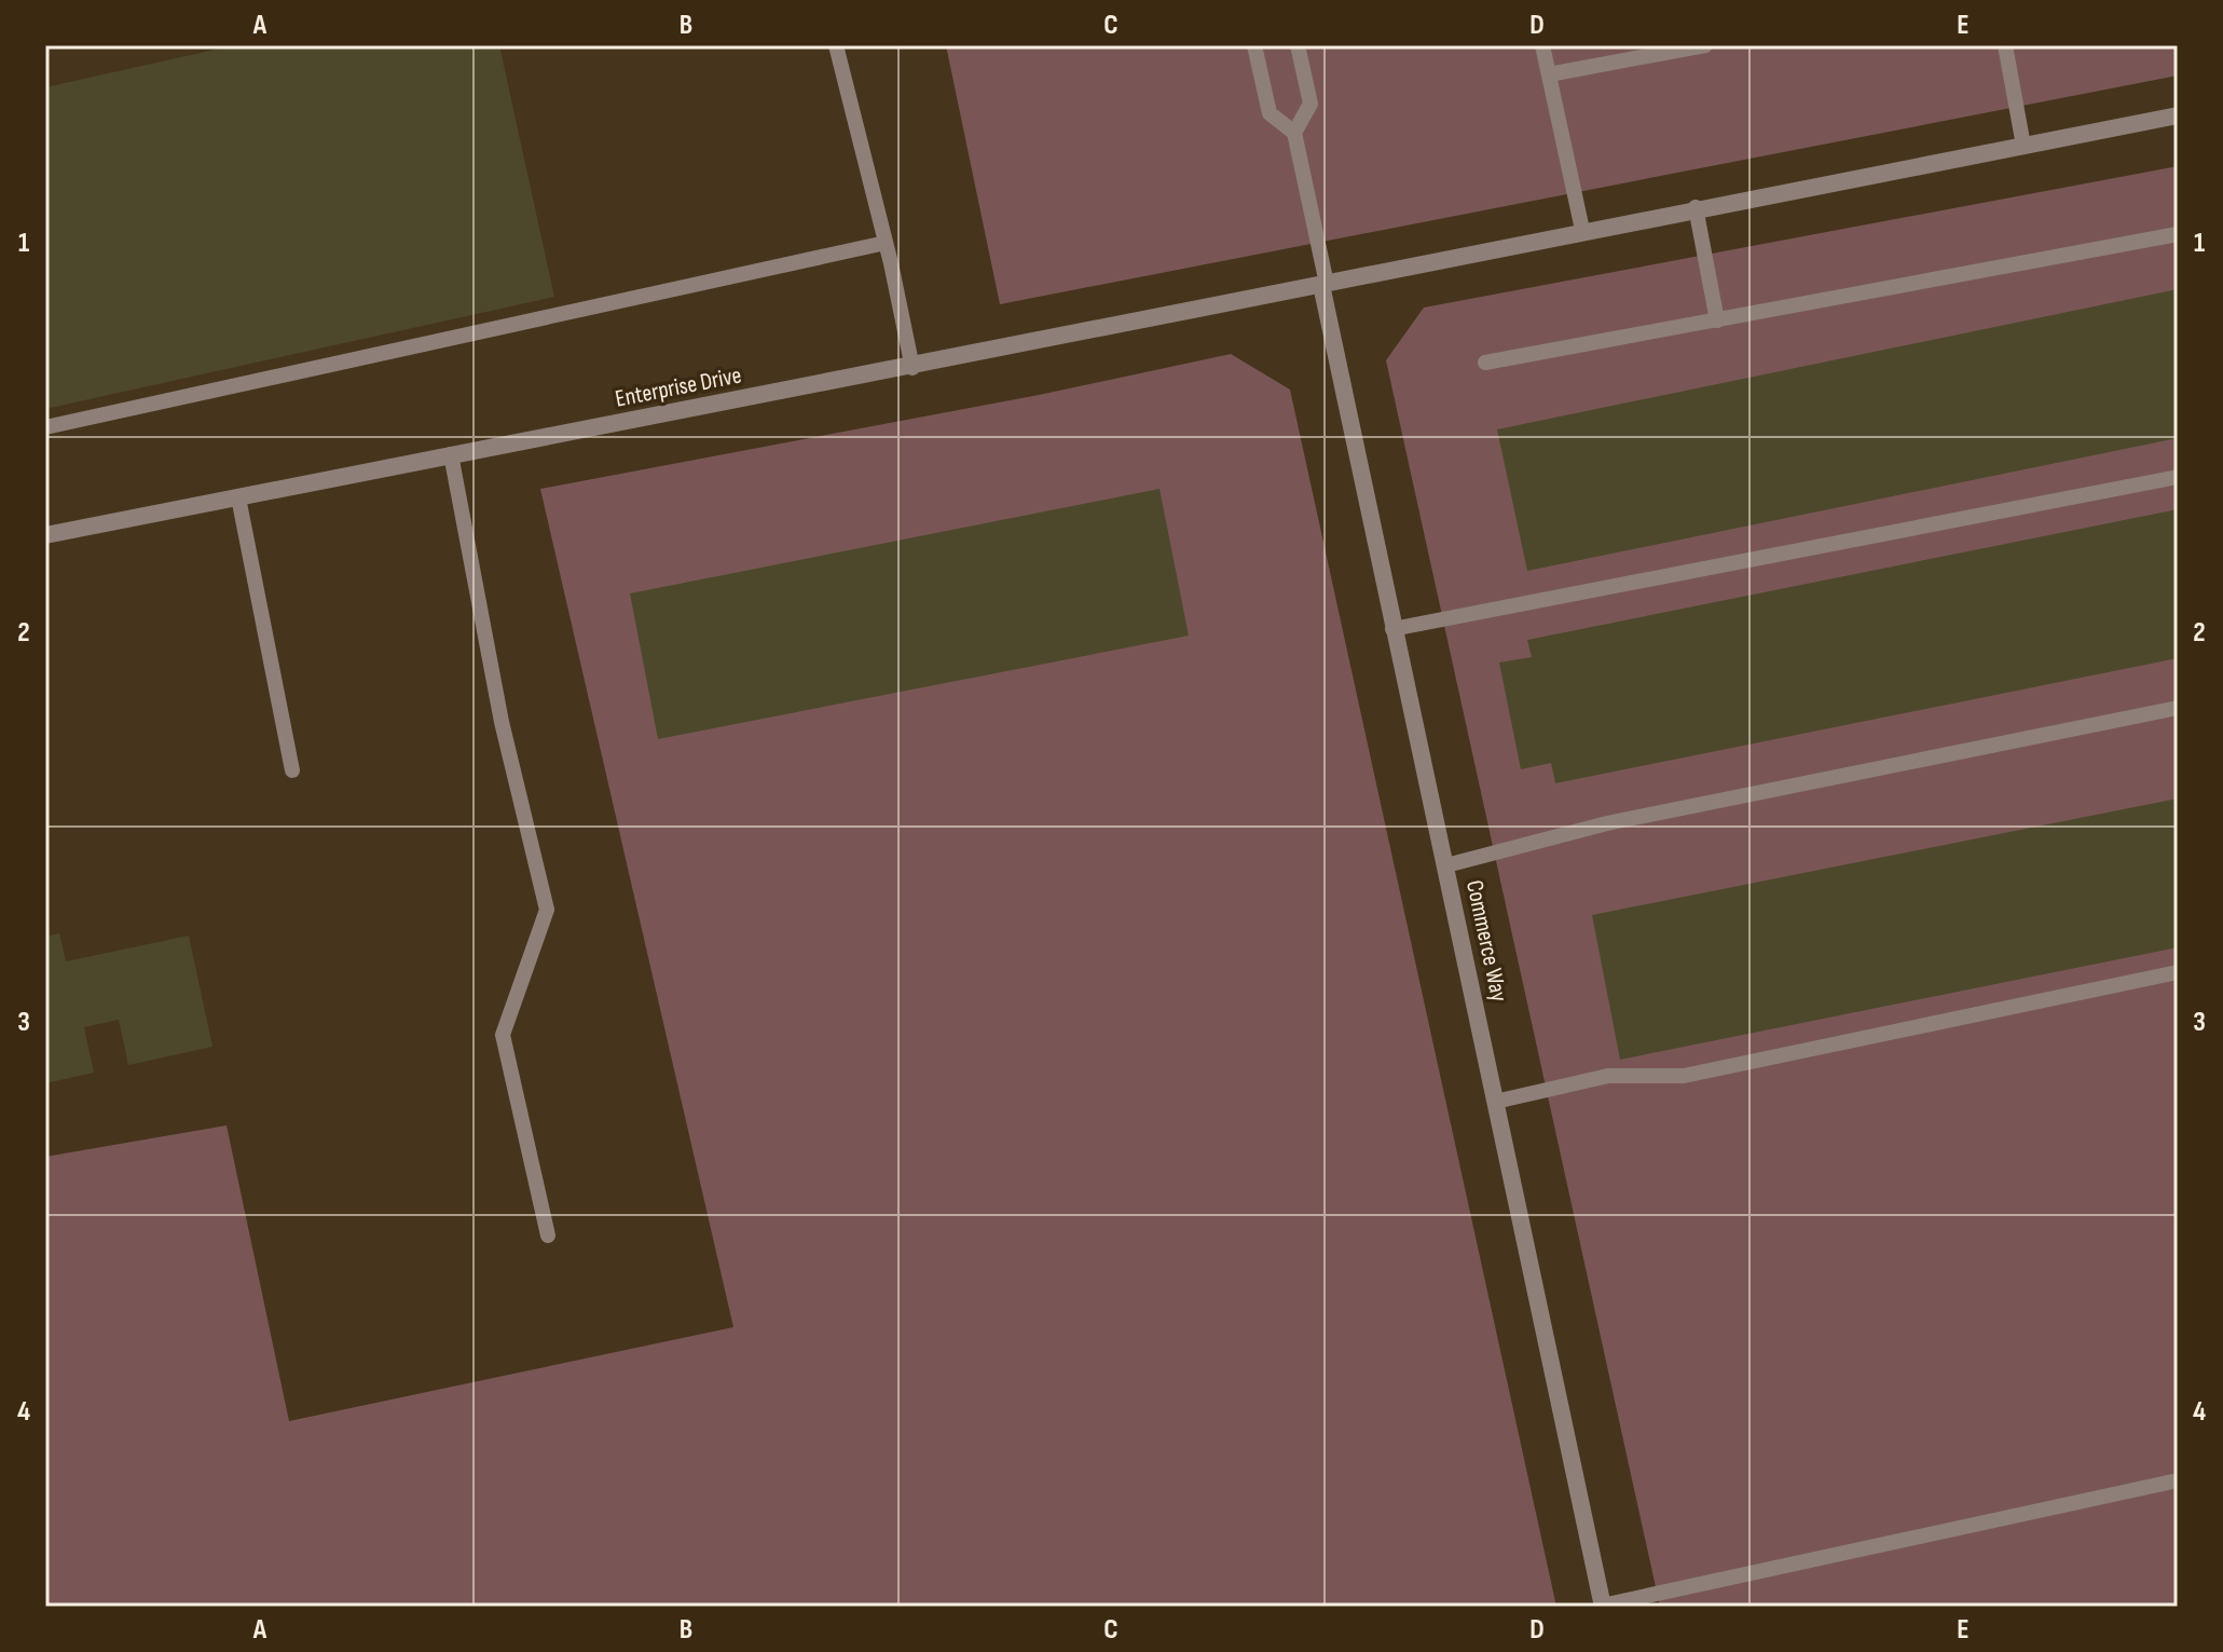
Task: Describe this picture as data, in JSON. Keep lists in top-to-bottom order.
{
  "streets": {
    "street": ["Enterprise Drive", "Commerce Way"]
  },
  "crossings": [
    ["Enterprise Drive", "Commerce Way"]
  ],
  "grid": {
    "columns": [
      "A",
      "B",
      "C",
      "D",
      "E"
    ],
    "rows": [
      "1",
      "2",
      "3",
      "4"
    ]
  }
}
